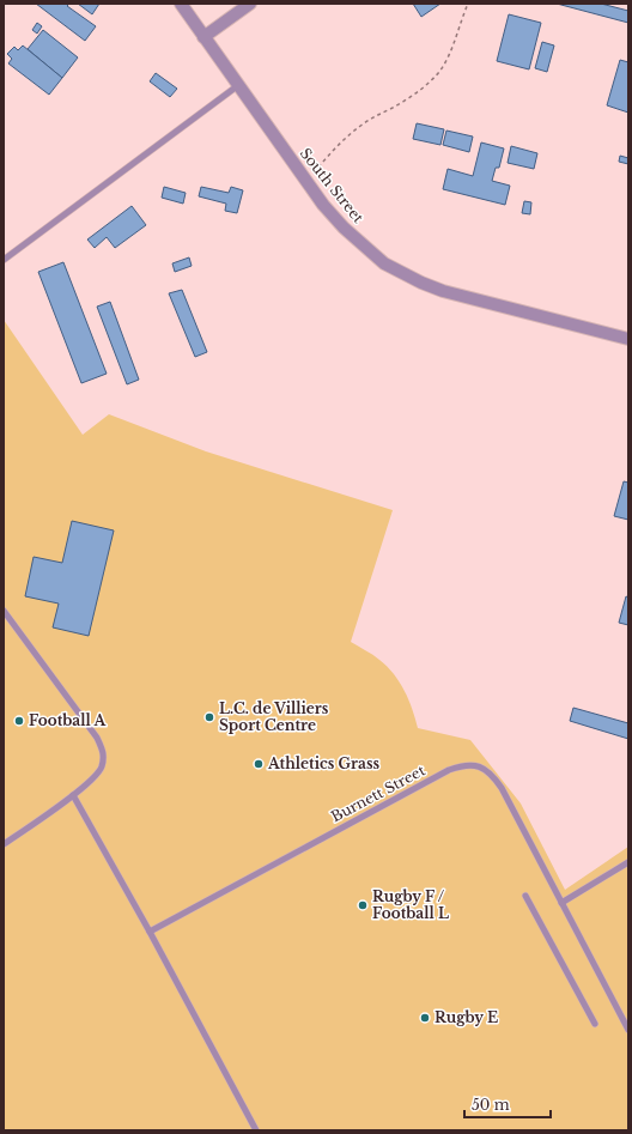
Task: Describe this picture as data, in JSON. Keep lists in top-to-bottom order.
{
  "streets": {
    "street": ["South Street"],
    "lane": ["Burnett Street"]
  },
  "places": [
    "L.C. de Villiers Sport Centre",
    "Football A",
    "Athletics Grass",
    "Rugby F / Football L",
    "Rugby E"
  ],
  "scale_bar": "50 m"
}
